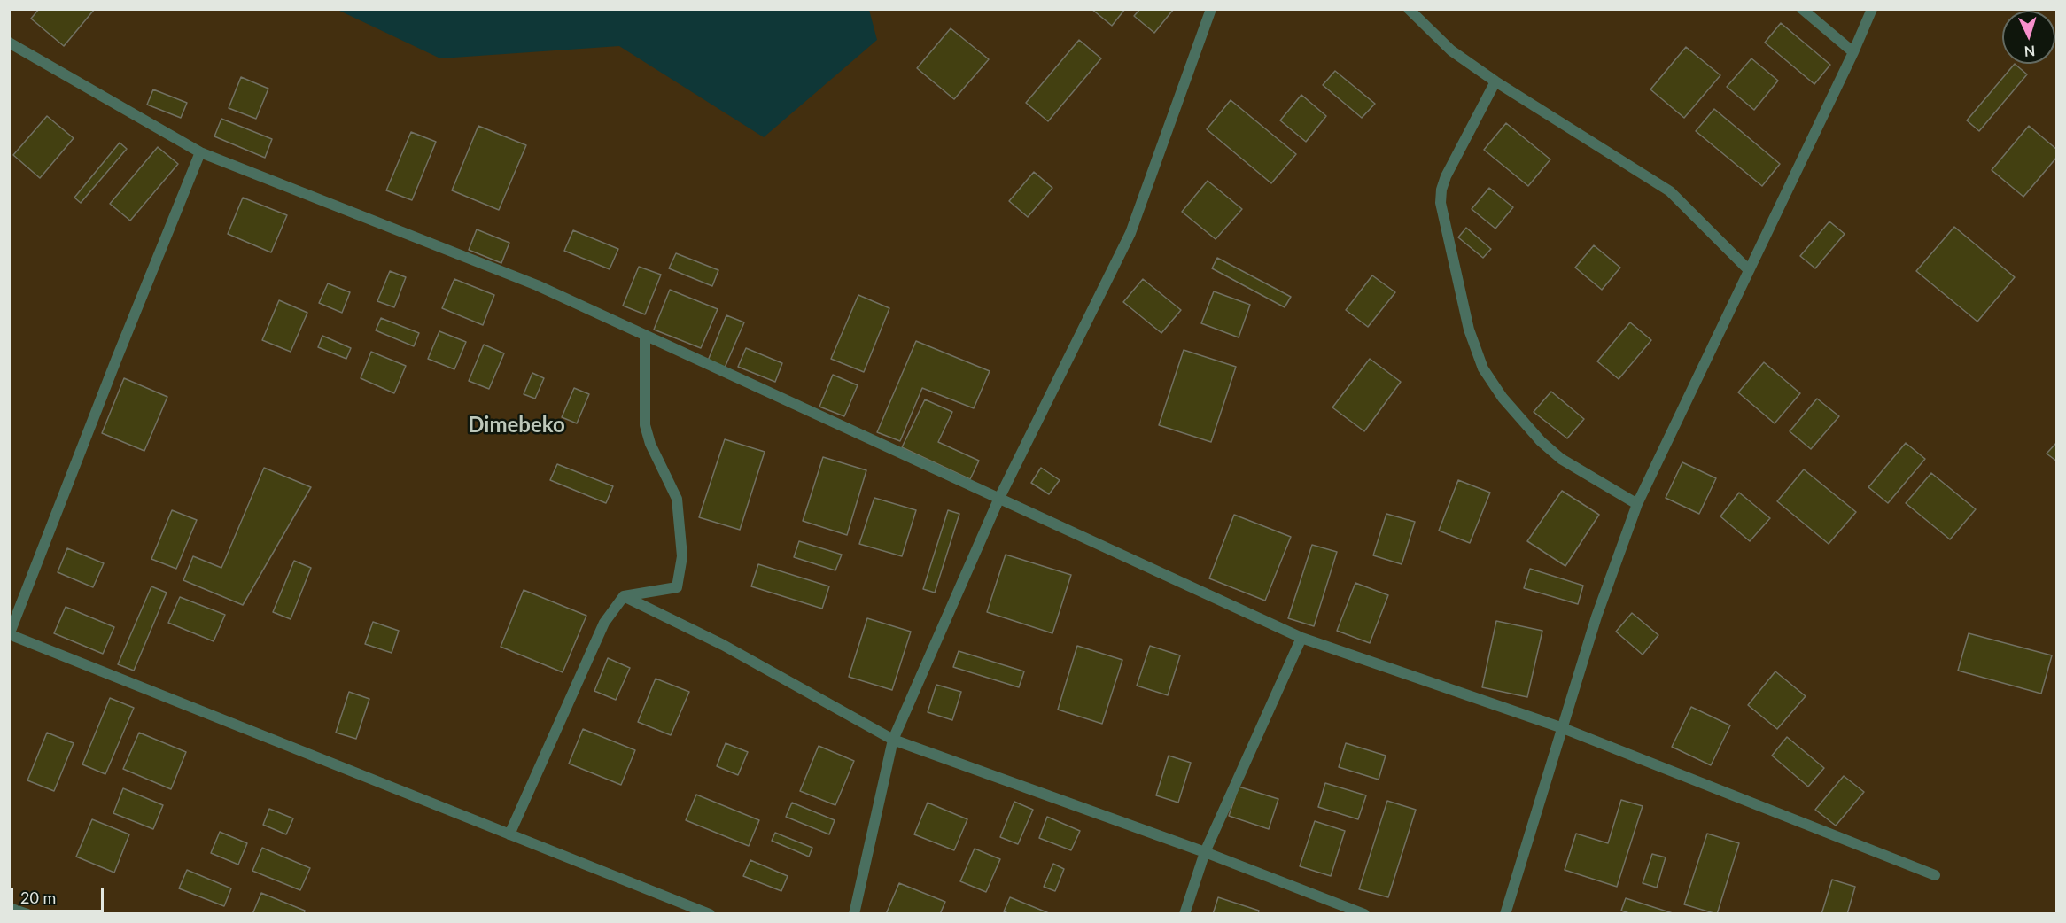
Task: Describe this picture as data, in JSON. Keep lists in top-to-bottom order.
{
  "districts": ["Dimebeko"],
  "scale_bar": "20 m",
  "north": "bottom"
}
